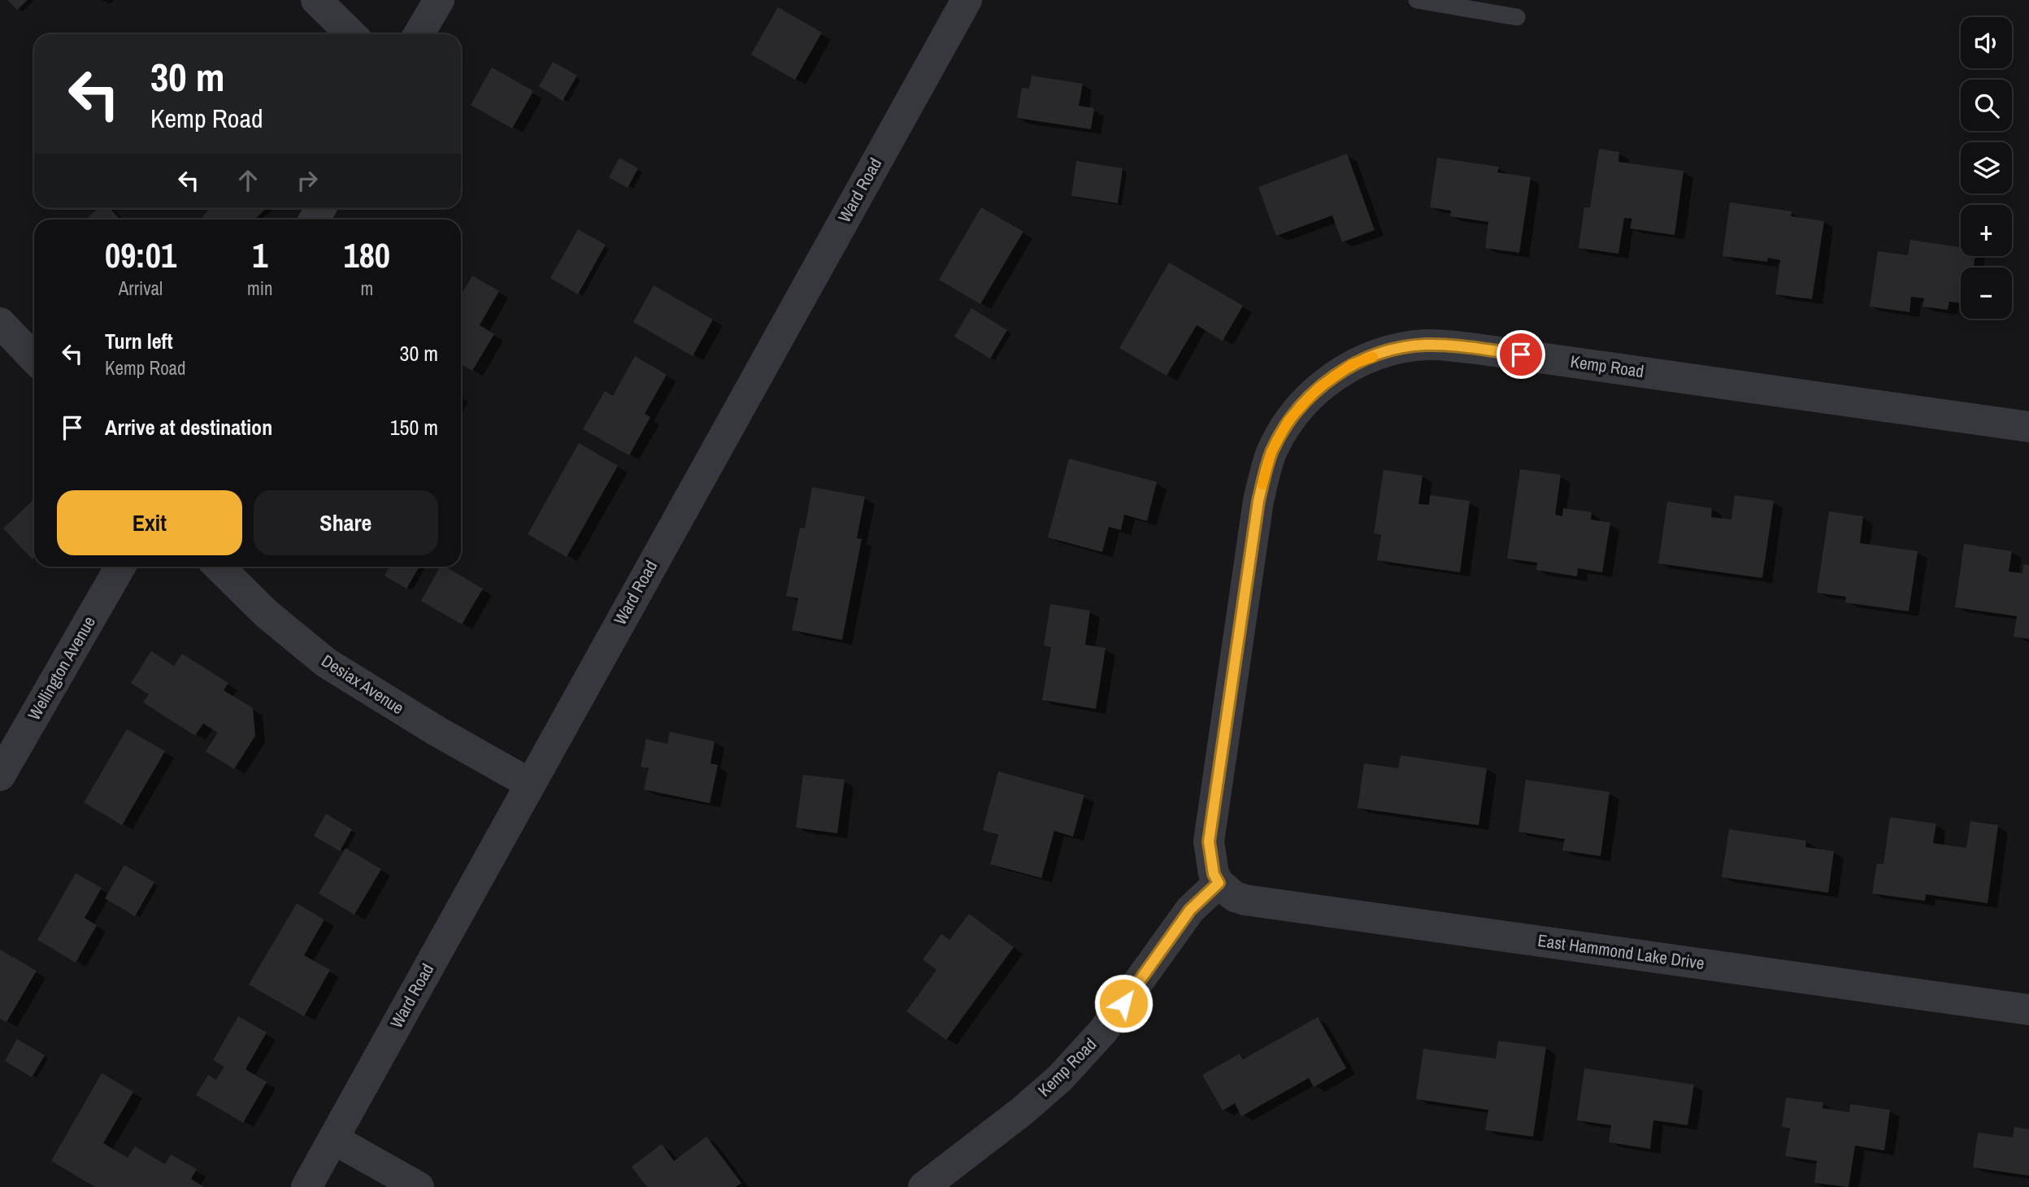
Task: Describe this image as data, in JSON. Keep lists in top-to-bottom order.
{
  "streets": {
    "street": [
      "Ward Road",
      "Kemp Road",
      "Wellington Avenue",
      "Desiax Avenue",
      "East Hammond Lake Drive"
    ]
  },
  "crossings": [
    ["Ward Road", "Desiax Avenue"],
    ["Kemp Road", "East Hammond Lake Drive"]
  ],
  "page": {
    "map_buttons": ["+", "−"],
    "turn": ["30 m", "Kemp Road"],
    "eta": [
      "09:01",
      "Arrival",
      "1",
      "min",
      "180",
      "m"
    ],
    "list": [
      {
        "name": "Turn left",
        "note": "Kemp Road",
        "value": "30 m"
      },
      {
        "name": "Arrive at destination",
        "value": "150 m"
      }
    ],
    "buttons": ["Exit", "Share"]
  }
}
